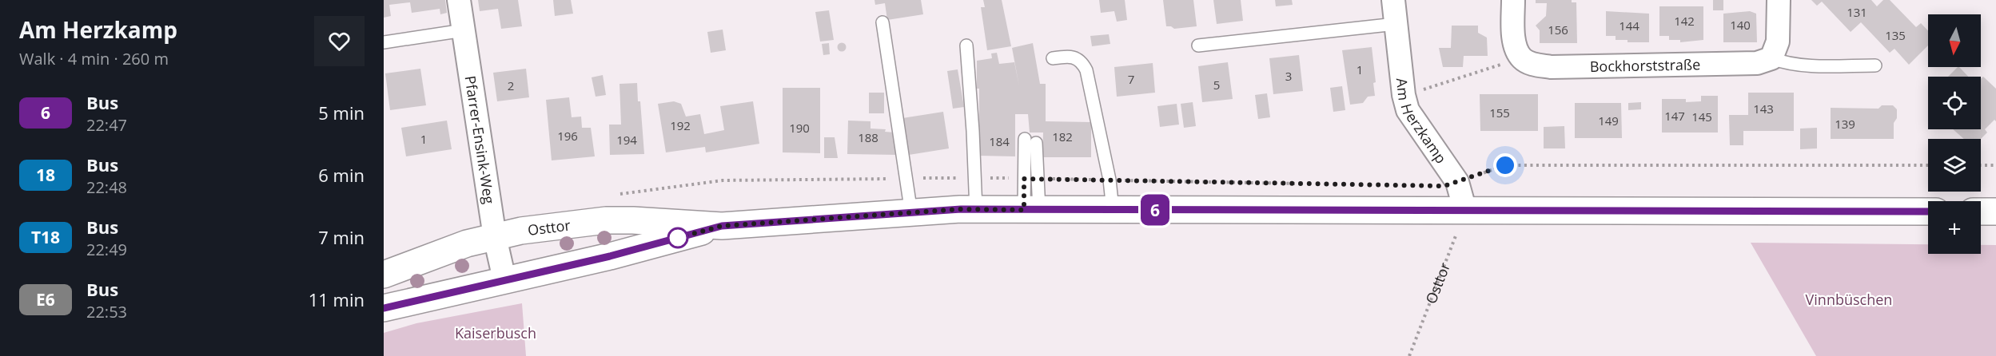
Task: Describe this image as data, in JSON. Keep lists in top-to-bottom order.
{
  "streets": {
    "main road": ["Osttor"],
    "street": ["Bockhorststraße", "Am Herzkamp", "Pfarrer-Ensink-Weg"]
  },
  "crossings": [
    ["Am Herzkamp", "Osttor"],
    ["Pfarrer-Ensink-Weg", "Osttor"]
  ],
  "parks": ["Vinnbüschen", "Kaiserbusch"],
  "lines": ["bus line 6"],
  "house_numbers": [
    "131",
    "142",
    "140",
    "144",
    "156",
    "135",
    "1",
    "3",
    "7",
    "5",
    "2",
    "143",
    "155",
    "147",
    "145",
    "149",
    "139",
    "192",
    "190",
    "196",
    "182",
    "188",
    "1",
    "194",
    "184"
  ],
  "north": "bottom",
  "page": {
    "heading": ["Am Herzkamp", "Walk · 4 min · 260 m"],
    "on_map": "6",
    "map_buttons": "+",
    "list": [
      {
        "mark": "6",
        "name": "Bus",
        "note": "22:47",
        "value": "5 min"
      },
      {
        "mark": "18",
        "name": "Bus",
        "note": "22:48",
        "value": "6 min"
      },
      {
        "mark": "T18",
        "name": "Bus",
        "note": "22:49",
        "value": "7 min"
      },
      {
        "mark": "E6",
        "name": "Bus",
        "note": "22:53",
        "value": "11 min"
      }
    ]
  }
}
